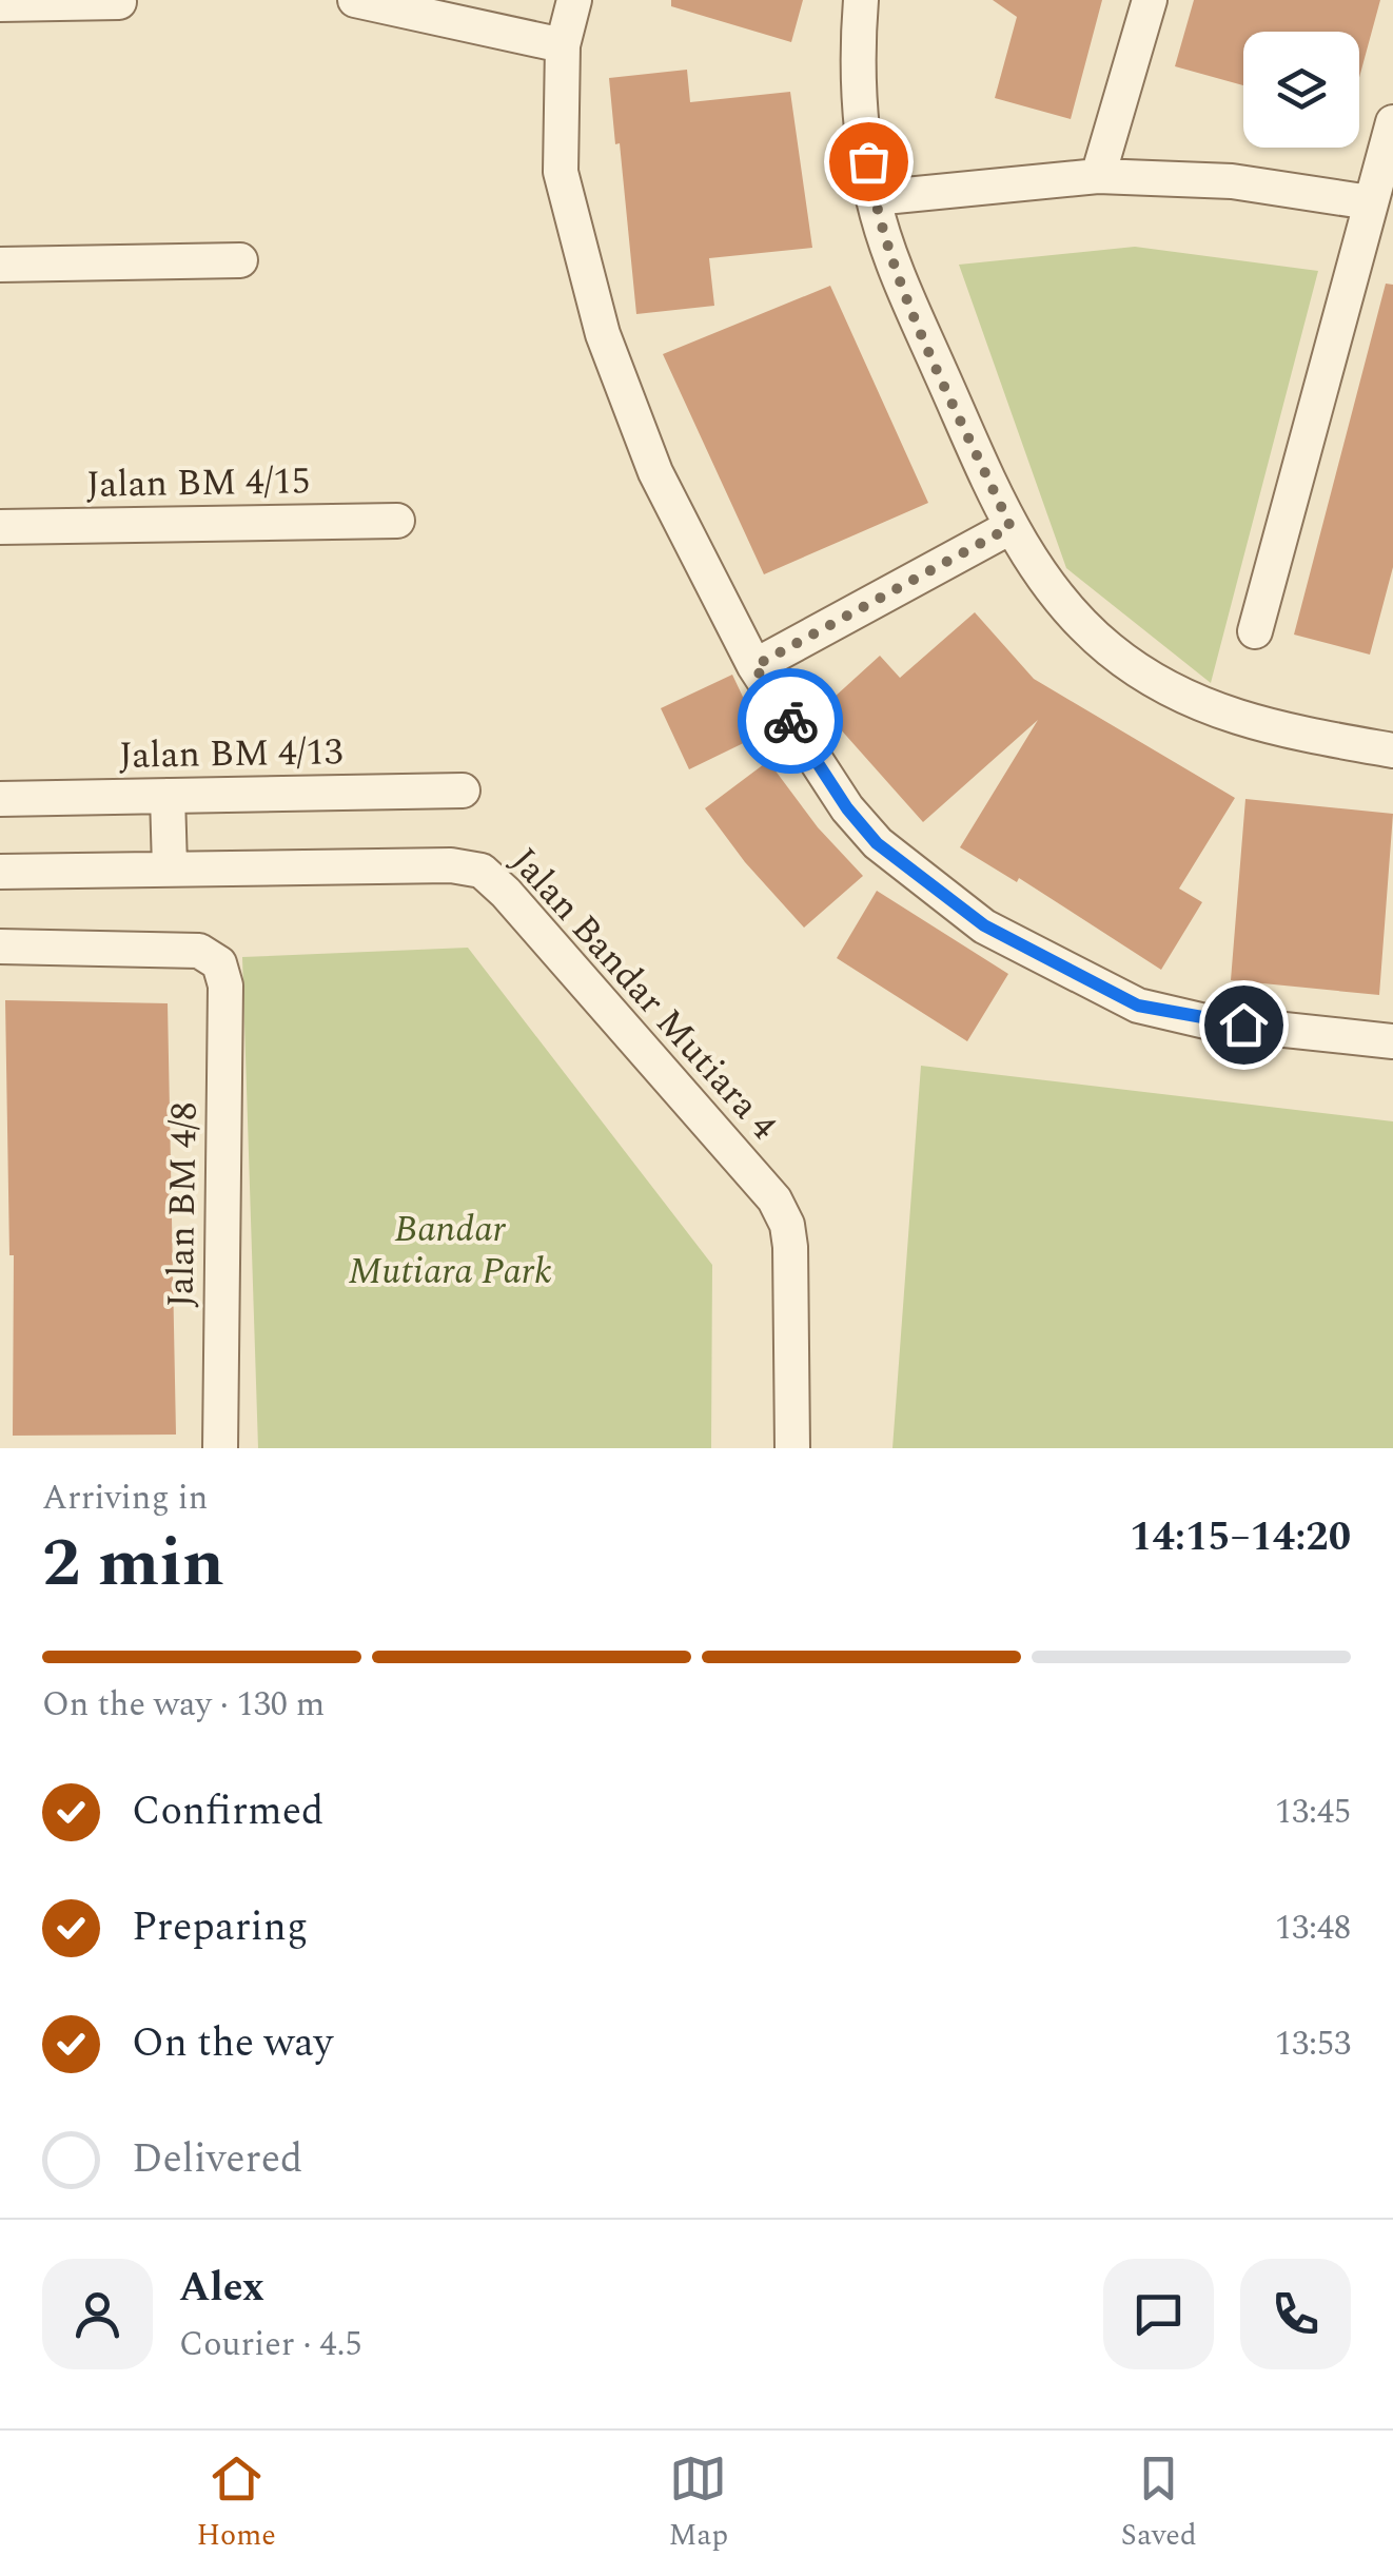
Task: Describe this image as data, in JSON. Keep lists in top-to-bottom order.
{
  "streets": {
    "street": [
      "Jalan BM 4/15",
      "Jalan BM 4/13",
      "Jalan Bandar Mutiara 4",
      "Jalan BM 4/8"
    ]
  },
  "parks": ["Bandar Mutiara Park"],
  "page": {
    "heading": ["2 min", "Arriving in", "14:15–14:20"],
    "panel": ["Alex", "Courier · 4.5"],
    "bar": "On the way · 130 m",
    "list": [
      ["Confirmed", "13:45"],
      ["Preparing", "13:48"],
      ["On the way", "13:53"],
      "Delivered"
    ],
    "tabs": ["Home", "Map", "Saved"]
  }
}
